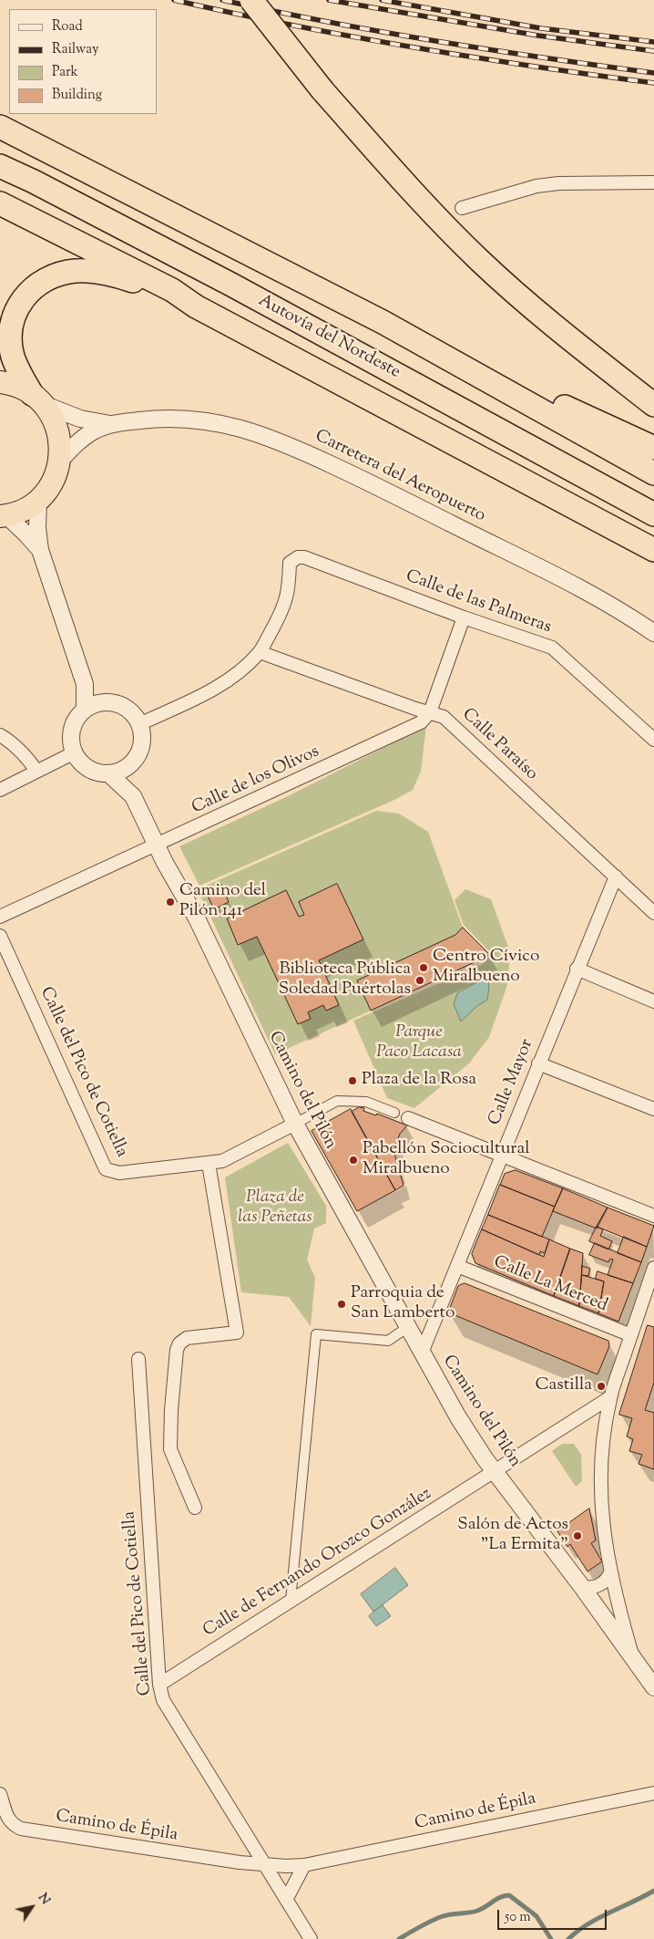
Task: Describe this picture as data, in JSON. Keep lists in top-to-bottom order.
{
  "streets": {
    "highway": ["Autovía del Nordeste"],
    "street": [
      "Carretera del Aeropuerto",
      "Calle de las Palmeras",
      "Calle Paraíso",
      "Calle de los Olivos",
      "Calle del Pico de Cotiella",
      "Calle Mayor",
      "Camino del Pilón",
      "Calle La Merced",
      "Calle de Fernando Orozco González",
      "Camino de Épila"
    ]
  },
  "crossings": [
    ["Calle de las Palmeras", "Calle Paraíso"],
    ["Calle de las Palmeras", "Calle de los Olivos"],
    ["Calle Paraíso", "Calle de los Olivos"],
    ["Calle Paraíso", "Calle Mayor"],
    ["Calle de los Olivos", "Camino del Pilón"],
    ["Calle del Pico de Cotiella", "Camino del Pilón"],
    ["Calle del Pico de Cotiella", "Calle de Fernando Orozco González"],
    ["Calle del Pico de Cotiella", "Camino de Épila"],
    ["Calle Mayor", "Camino del Pilón"],
    ["Calle Mayor", "Calle La Merced"],
    ["Camino del Pilón", "Calle de Fernando Orozco González"]
  ],
  "parks": ["Parque Paco Lacasa", "Plaza de las Peñetas"],
  "places": [
    "Camino del Pilón 141",
    "Centro Cívico Miralbueno",
    "Biblioteca Pública Soledad Puértolas",
    "Plaza de la Rosa",
    "Pabellón Sociocultural Miralbueno",
    "Parroquia de San Lamberto",
    "Castilla",
    "Salón de Actos \"La Ermita\""
  ],
  "legend": [
    "Road",
    "Railway",
    "Park",
    "Building"
  ],
  "scale_bar": "50 m",
  "north": "top right"
}
